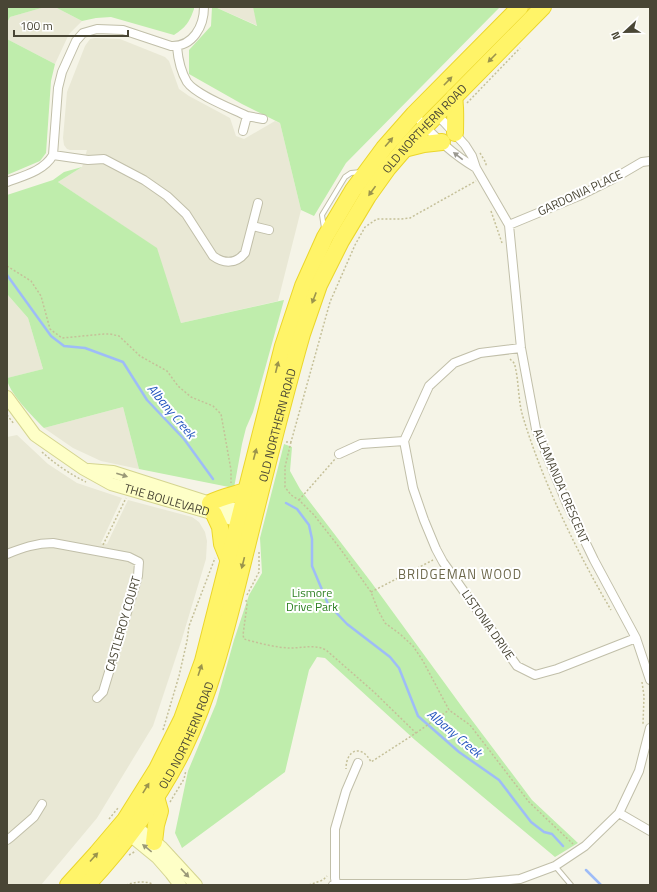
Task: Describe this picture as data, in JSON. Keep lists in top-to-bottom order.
{
  "streets": {
    "highway": ["OLD NORTHERN ROAD"],
    "street": [
      "GARDONIA PLACE",
      "ALLAMANDA CRESCENT",
      "THE BOULEVARD",
      "CASTLEROY COURT",
      "LISTONIA DRIVE"
    ]
  },
  "crossings": [
    ["OLD NORTHERN ROAD", "ALLAMANDA CRESCENT"],
    ["OLD NORTHERN ROAD", "THE BOULEVARD"],
    ["GARDONIA PLACE", "ALLAMANDA CRESCENT"],
    ["ALLAMANDA CRESCENT", "LISTONIA DRIVE"]
  ],
  "districts": ["BRIDGEMAN WOOD"],
  "water": ["Albany Creek"],
  "parks": ["Lismore Drive Park"],
  "scale_bar": "100 m",
  "north": "left"
}
